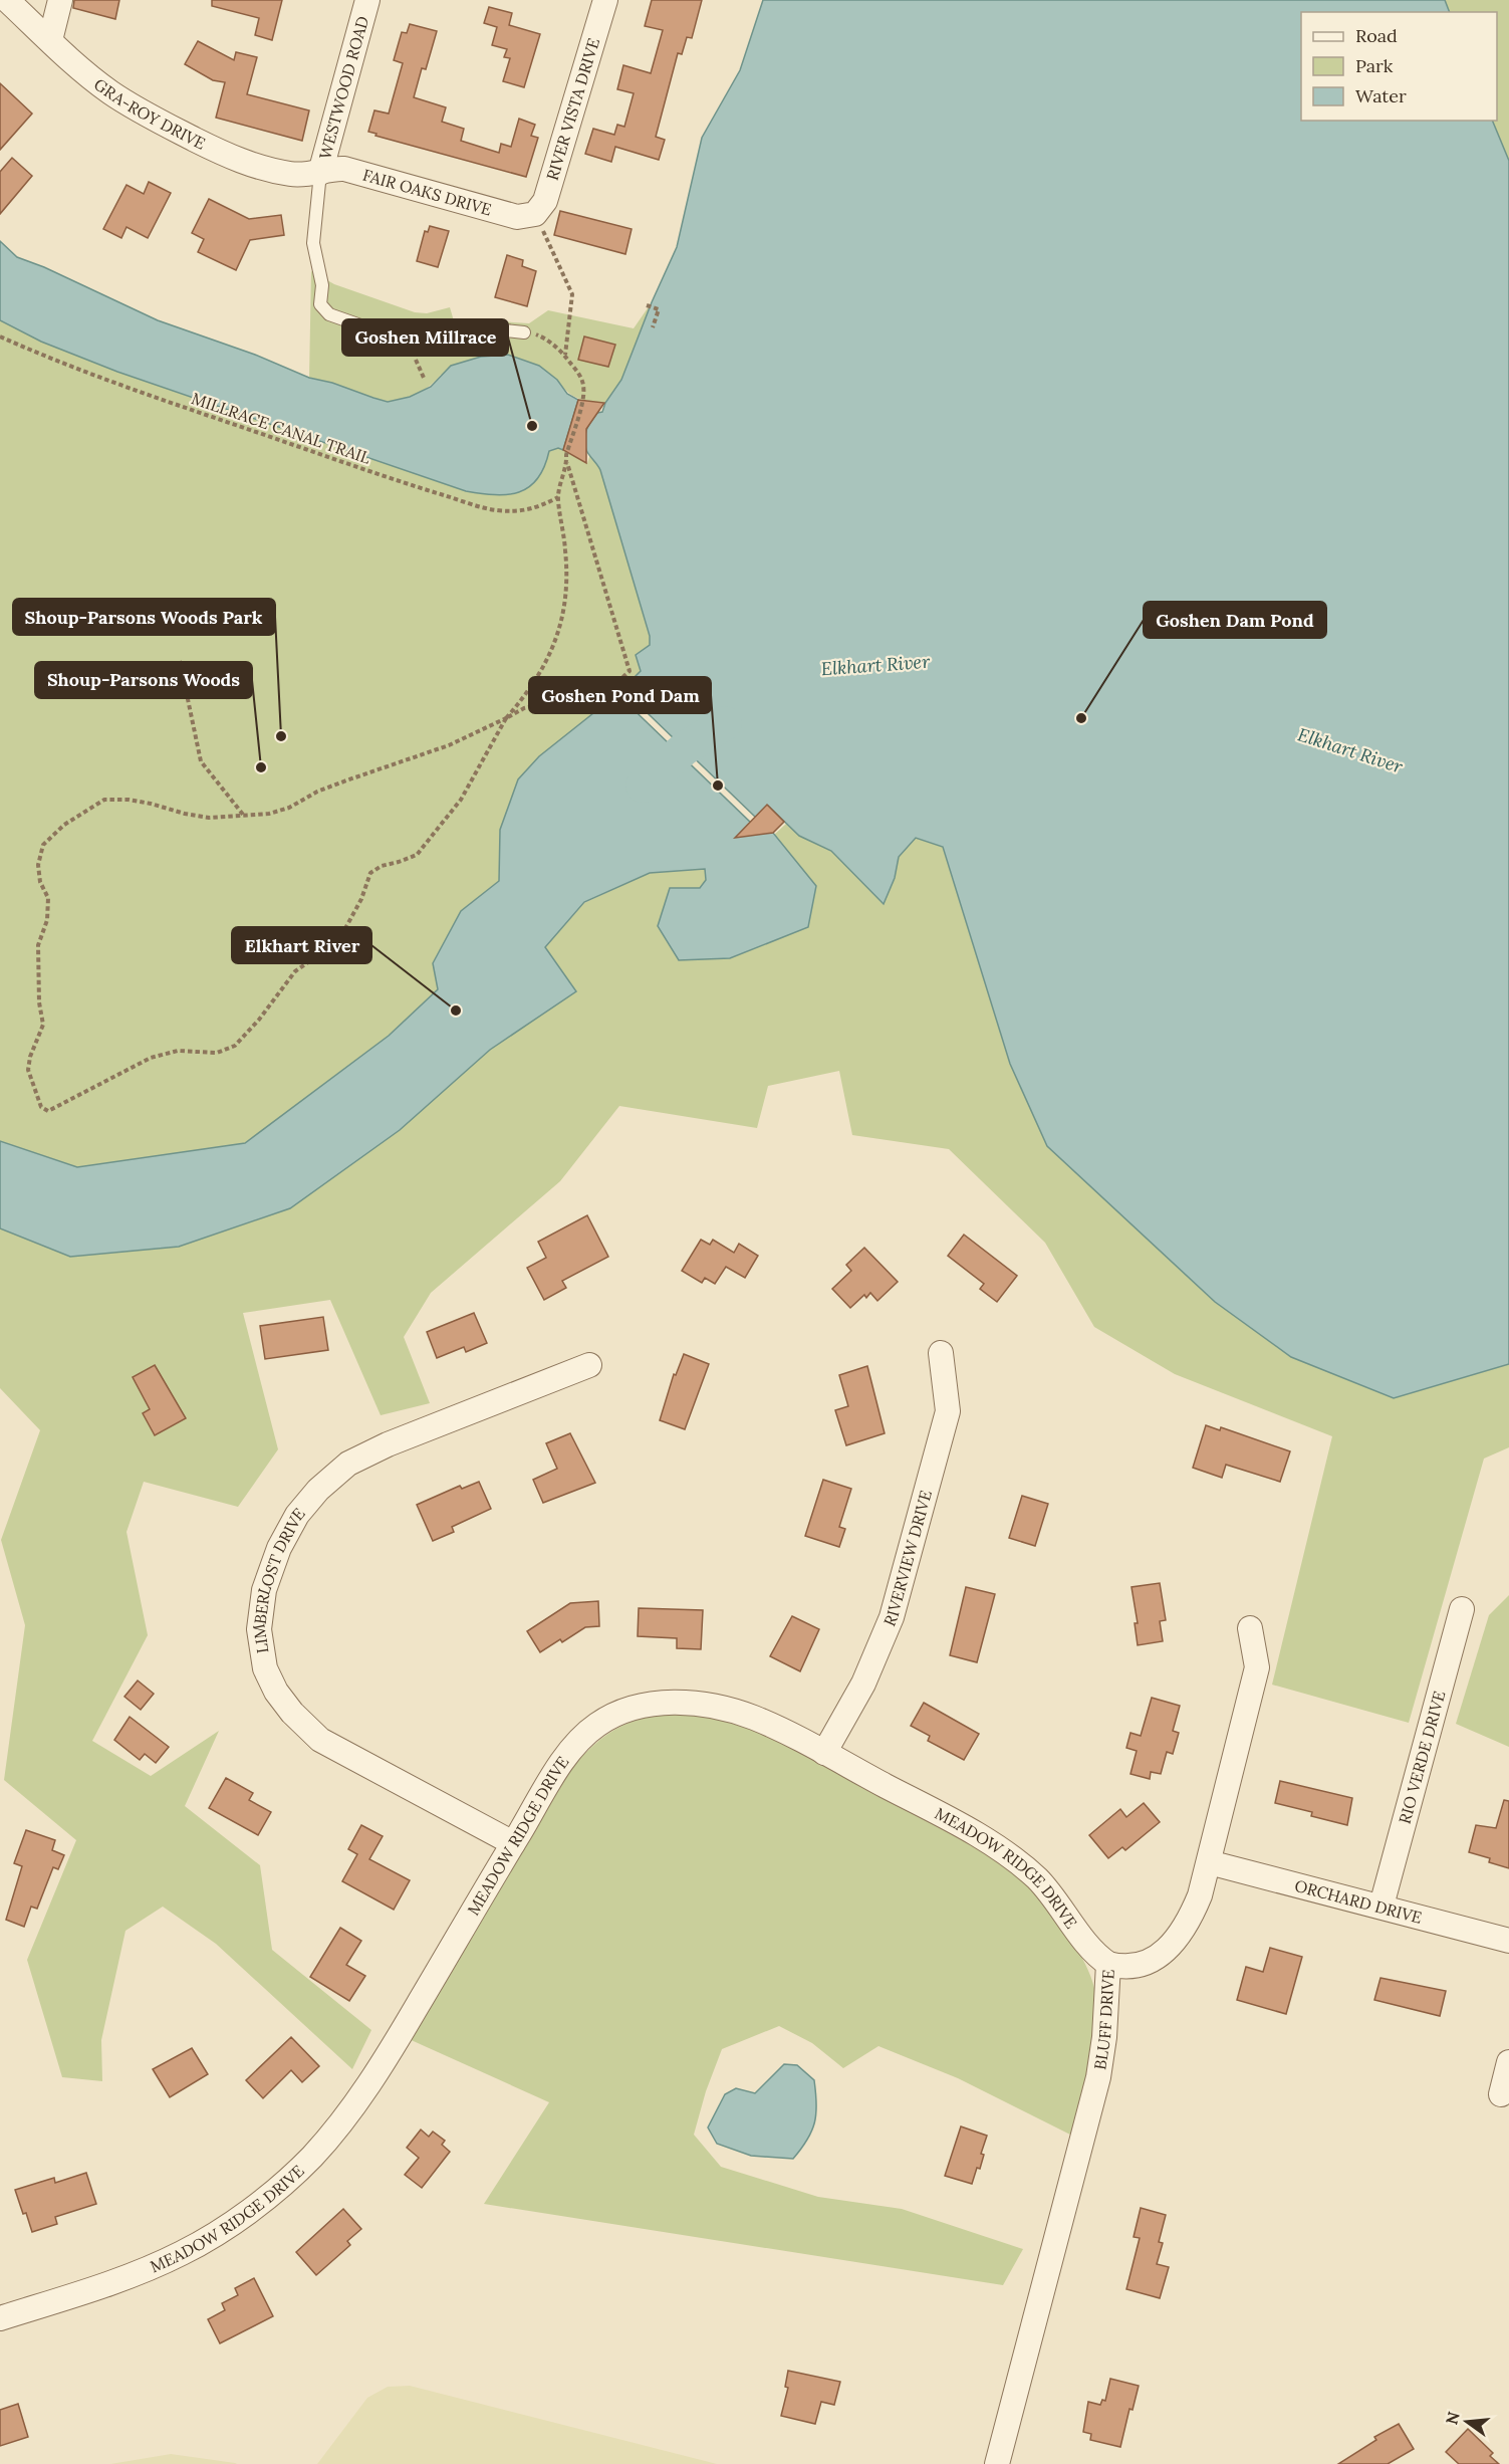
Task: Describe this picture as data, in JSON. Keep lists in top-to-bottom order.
{
  "streets": {
    "street": [
      "WESTWOOD ROAD",
      "RIVER VISTA DRIVE",
      "GRA-ROY DRIVE",
      "FAIR OAKS DRIVE",
      "RIVERVIEW DRIVE",
      "LIMBERLOST DRIVE",
      "RIO VERDE DRIVE",
      "MEADOW RIDGE DRIVE",
      "ORCHARD DRIVE",
      "BLUFF DRIVE"
    ],
    "path": ["MILLRACE CANAL TRAIL"]
  },
  "crossings": [
    ["WESTWOOD ROAD", "GRA-ROY DRIVE"],
    ["WESTWOOD ROAD", "FAIR OAKS DRIVE"],
    ["RIVER VISTA DRIVE", "FAIR OAKS DRIVE"],
    ["GRA-ROY DRIVE", "FAIR OAKS DRIVE"],
    ["RIVERVIEW DRIVE", "MEADOW RIDGE DRIVE"],
    ["LIMBERLOST DRIVE", "MEADOW RIDGE DRIVE"],
    ["RIO VERDE DRIVE", "ORCHARD DRIVE"],
    ["MEADOW RIDGE DRIVE", "BLUFF DRIVE"],
    ["ORCHARD DRIVE", "BLUFF DRIVE"]
  ],
  "water": ["Elkhart River"],
  "places": [
    "Goshen Millrace",
    "Goshen Dam Pond",
    "Shoup-Parsons Woods Park",
    "Shoup-Parsons Woods",
    "Goshen Pond Dam",
    "Elkhart River"
  ],
  "legend": ["Road", "Park", "Water"],
  "north": "left"
}
